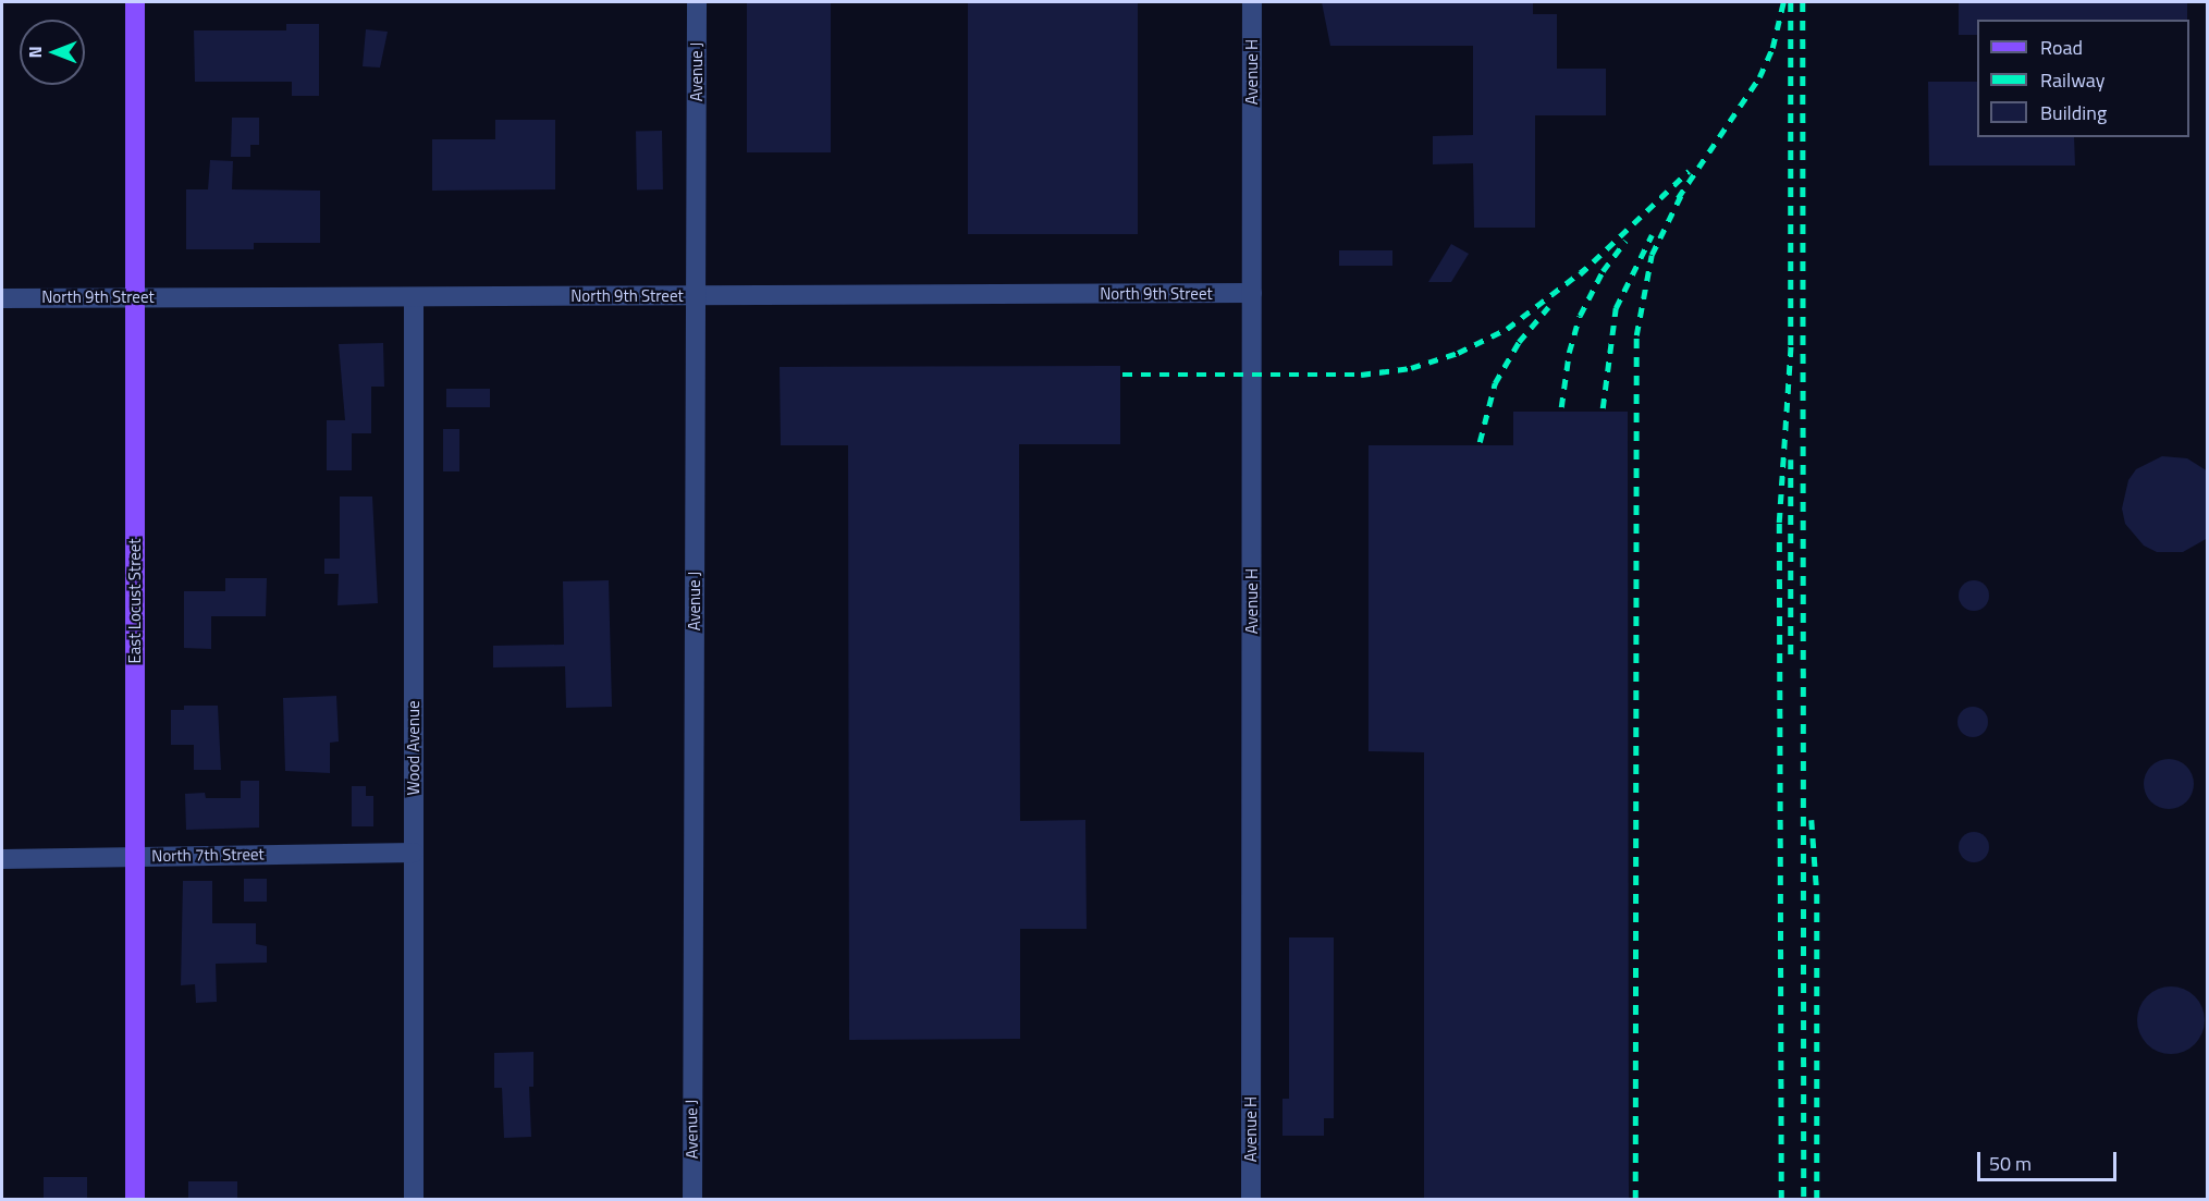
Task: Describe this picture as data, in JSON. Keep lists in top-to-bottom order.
{
  "streets": {
    "main road": ["East Locust Street"],
    "street": [
      "Avenue J",
      "Avenue H",
      "North 9th Street",
      "Wood Avenue",
      "North 7th Street"
    ]
  },
  "crossings": [
    ["Avenue J", "North 9th Street"],
    ["Avenue H", "North 9th Street"],
    ["North 9th Street", "East Locust Street"],
    ["North 9th Street", "Wood Avenue"],
    ["East Locust Street", "North 7th Street"],
    ["Wood Avenue", "North 7th Street"]
  ],
  "legend": ["Road", "Railway", "Building"],
  "scale_bar": "50 m",
  "north": "left"
}
